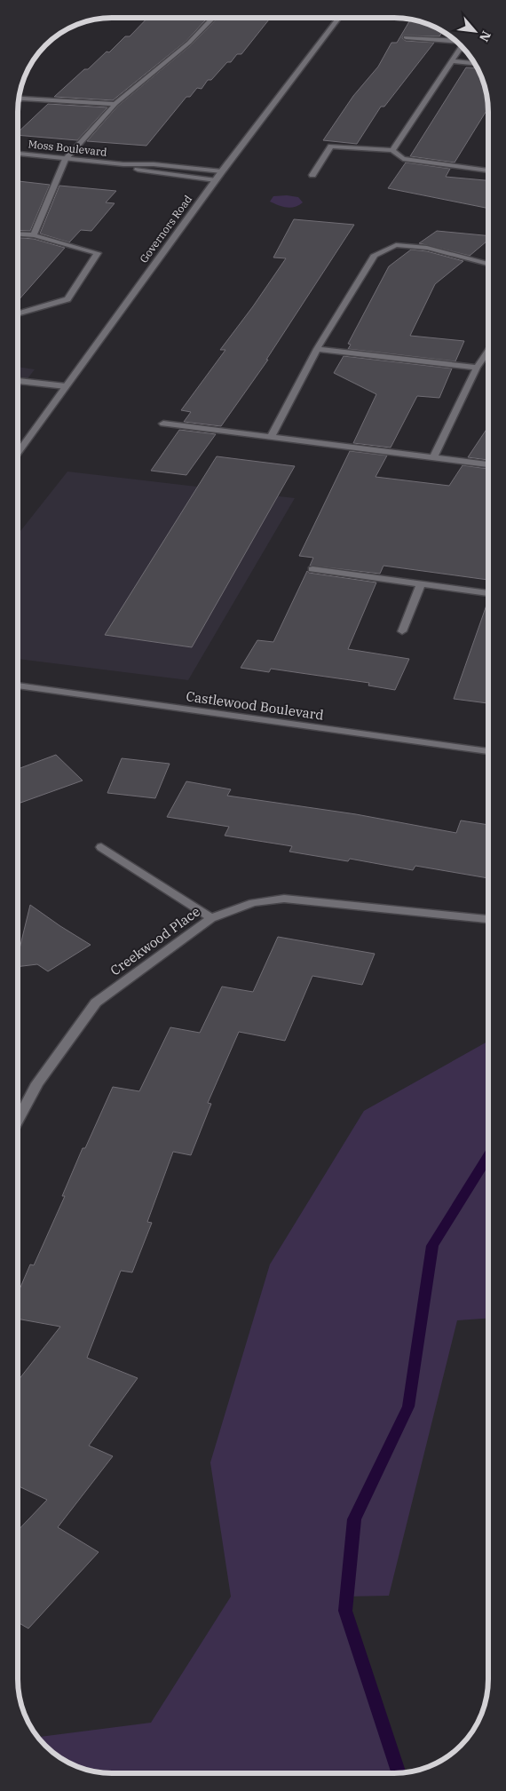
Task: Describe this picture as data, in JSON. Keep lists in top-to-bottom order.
{
  "streets": {
    "main road": [
      "Moss Boulevard",
      "Governors Road",
      "Castlewood Boulevard",
      "Creekwood Place"
    ]
  },
  "crossings": [
    ["Moss Boulevard", "Governors Road"]
  ],
  "north": "bottom right"
}
